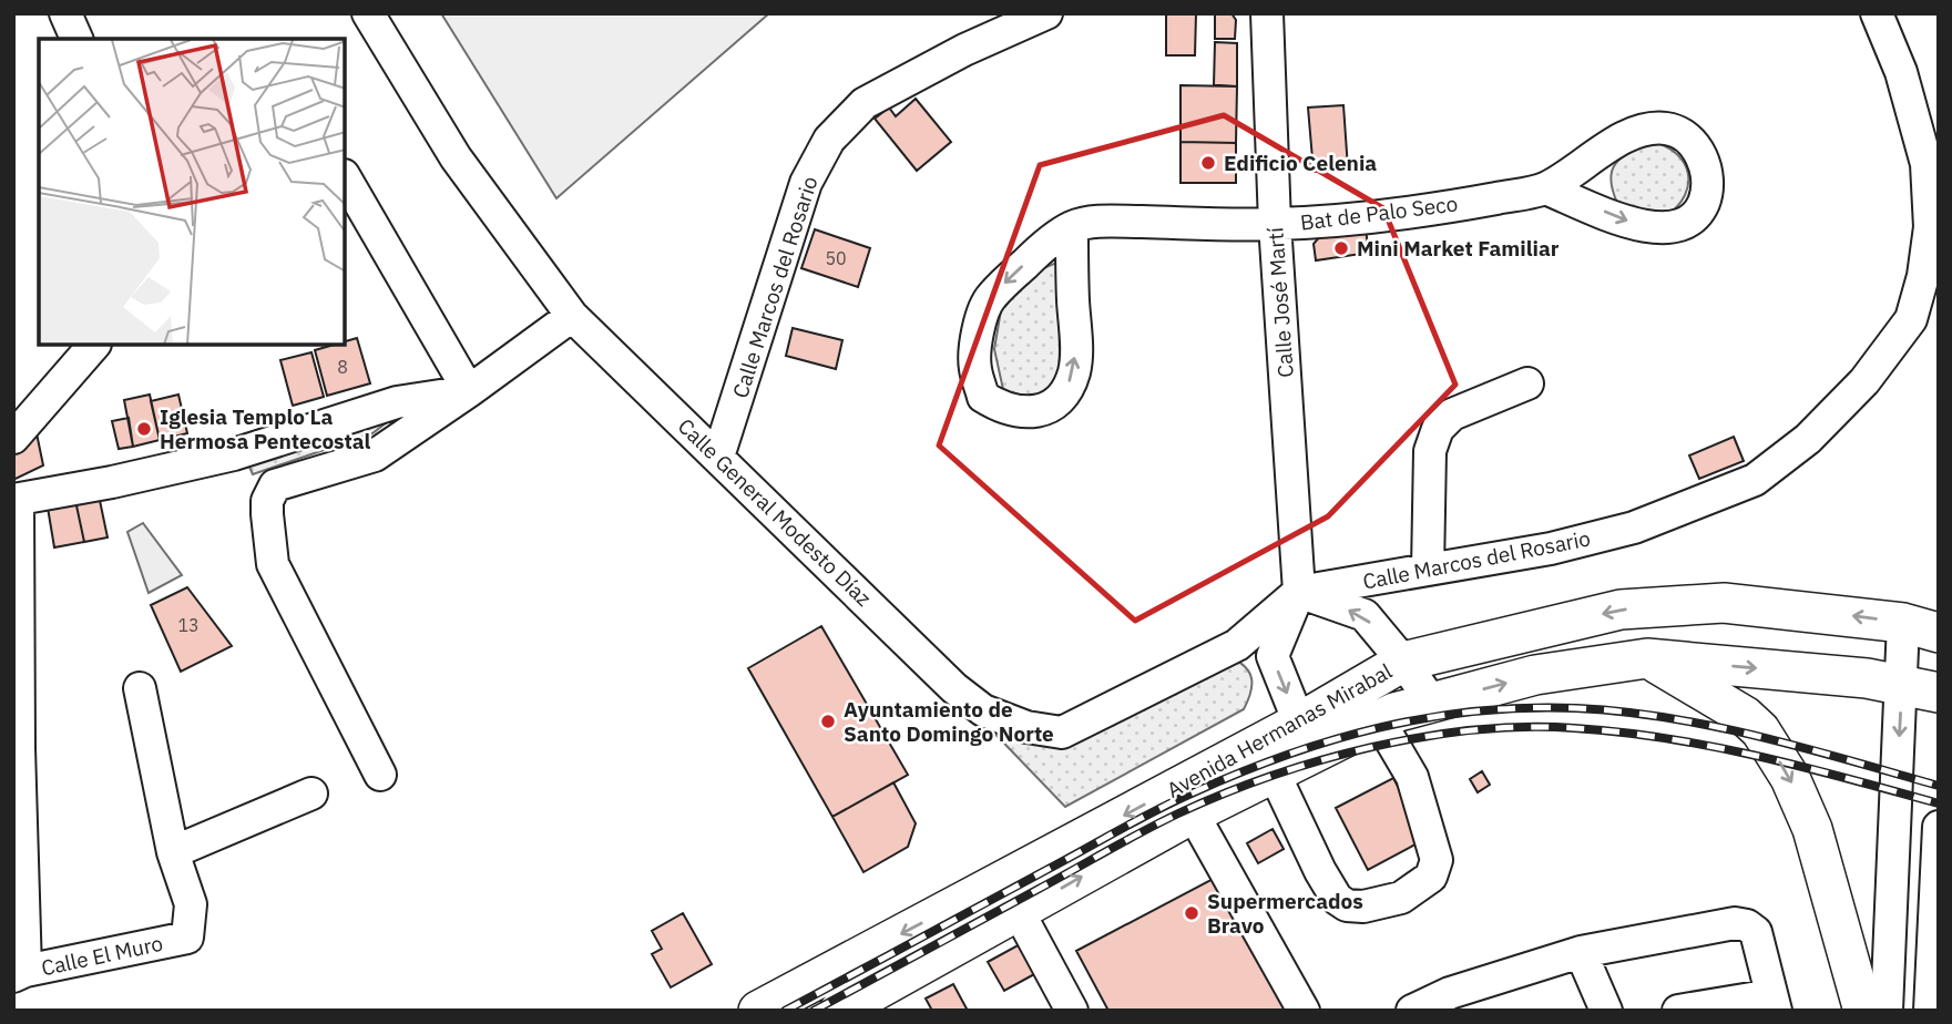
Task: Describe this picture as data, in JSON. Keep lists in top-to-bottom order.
{
  "streets": {
    "main road": ["Avenida Hermanas Mirabal"],
    "street": [
      "Bat de Palo Seco",
      "Calle Marcos del Rosario",
      "Calle José Martí",
      "Calle General Modesto Díaz",
      "Calle El Muro"
    ]
  },
  "crossings": [
    ["Bat de Palo Seco", "Calle José Martí"],
    ["Calle Marcos del Rosario", "Calle José Martí"],
    ["Calle Marcos del Rosario", "Calle General Modesto Díaz"],
    ["Calle José Martí", "Calle General Modesto Díaz"]
  ],
  "places": [
    "Edificio Celenia",
    "Mini Market Familiar",
    "Iglesia Templo La Hermosa Pentecostal",
    "Ayuntamiento de Santo Domingo Norte",
    "Supermercados Bravo"
  ],
  "house_numbers": ["50", "8", "13"]
}
